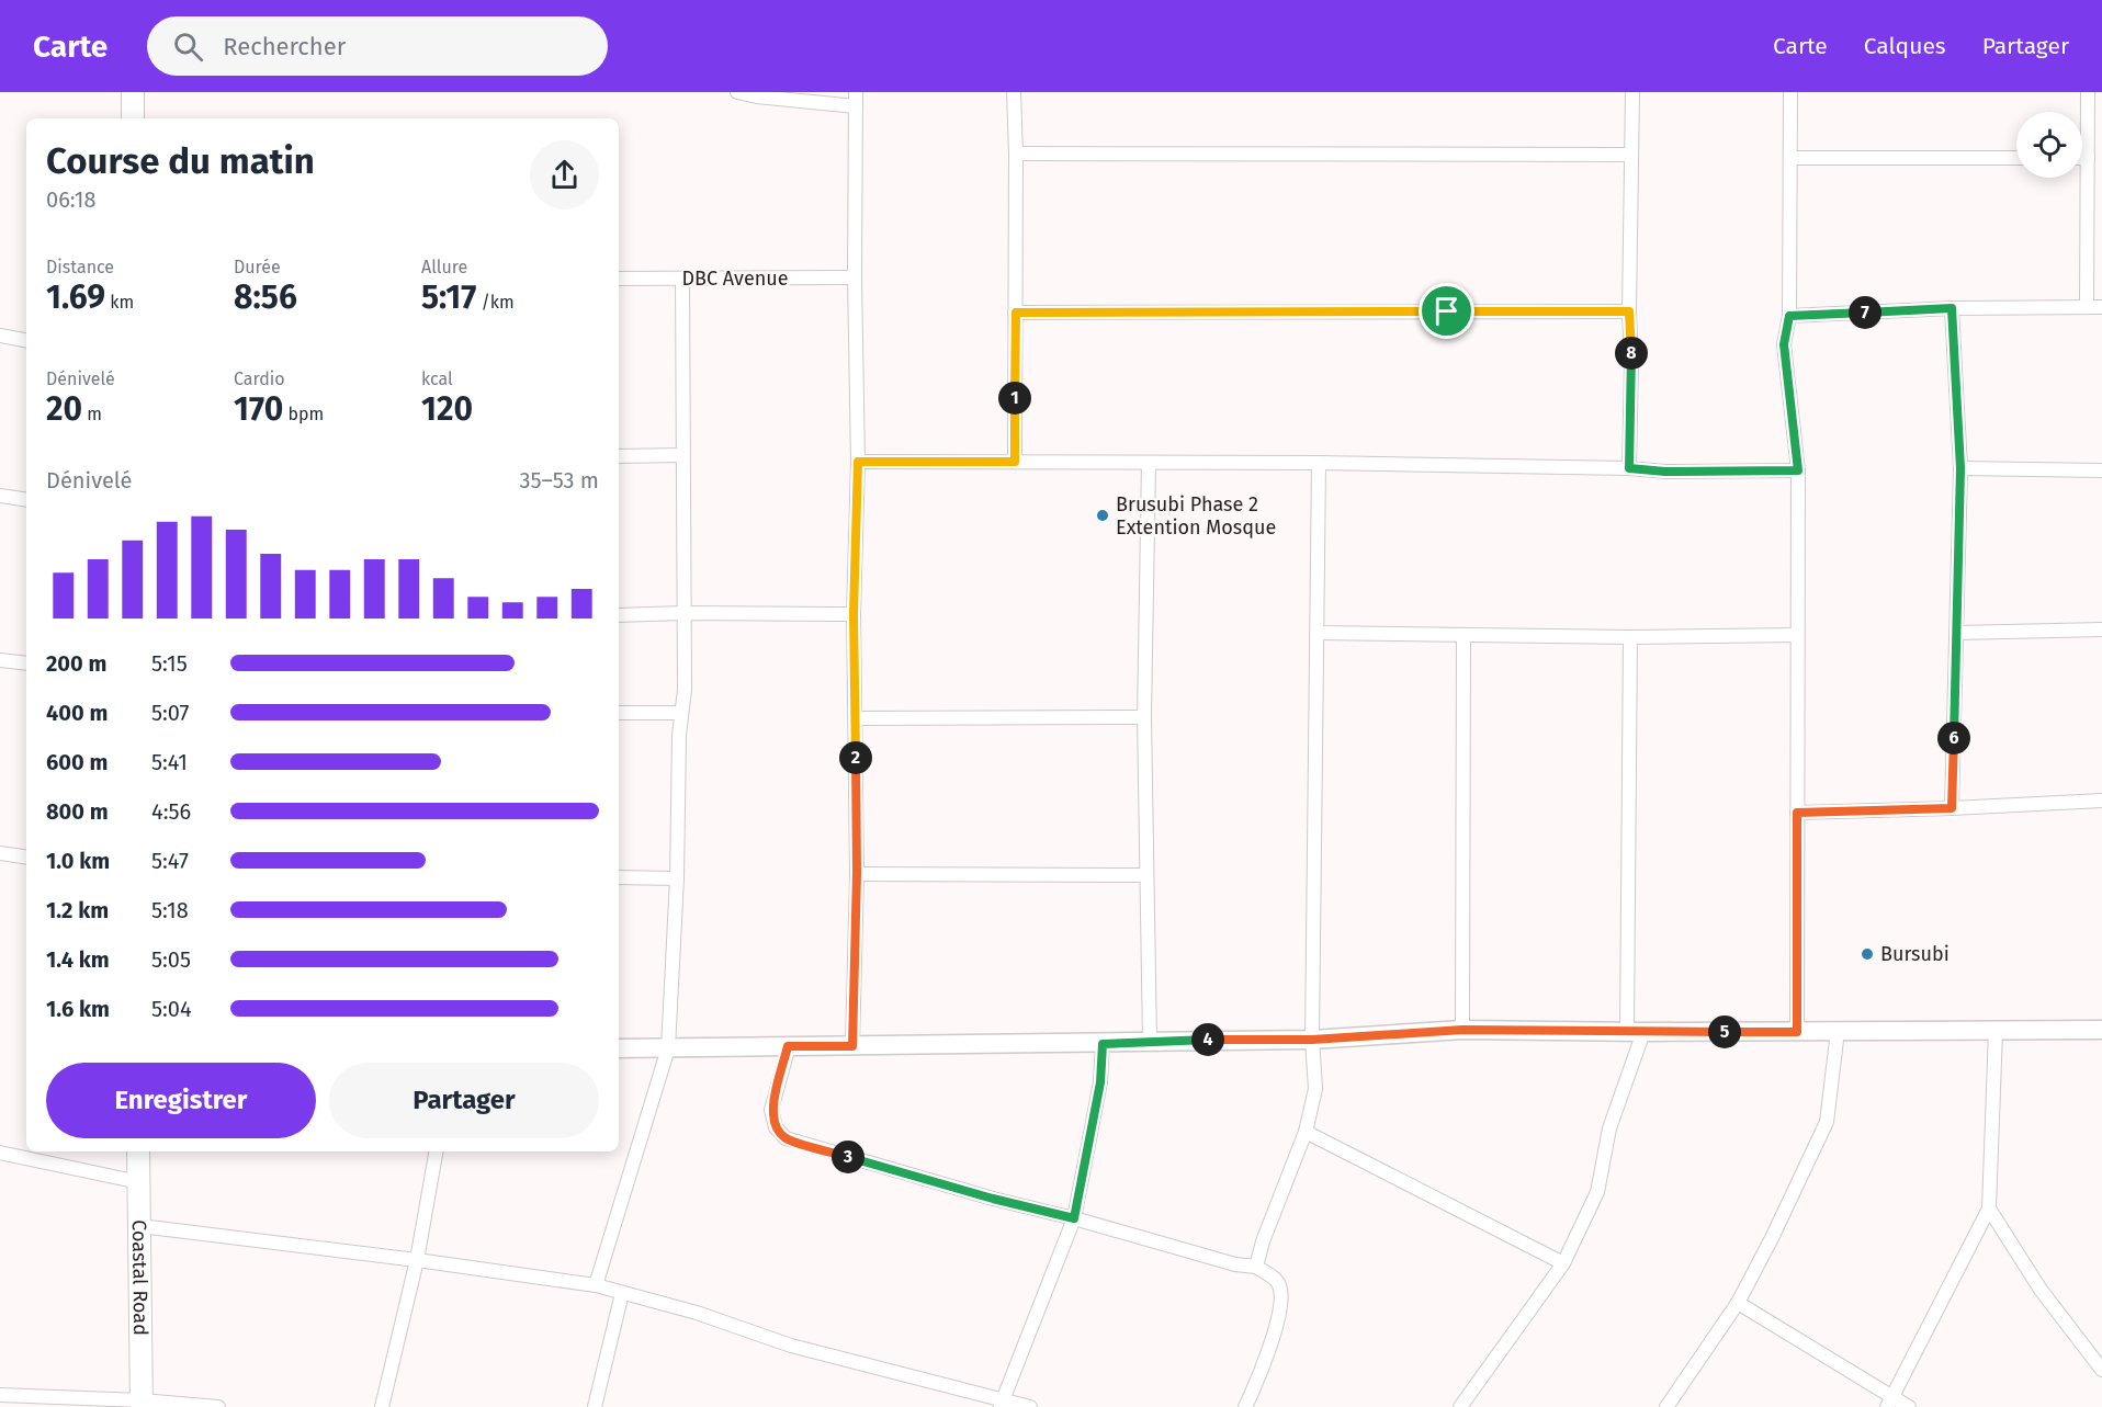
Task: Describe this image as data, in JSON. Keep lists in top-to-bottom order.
{
  "streets": {
    "main road": ["Coastal Road"],
    "street": ["DBC Avenue"]
  },
  "places": ["Brusubi Phase 2 Extention Mosque", "Bursubi"],
  "page": {
    "header": "Carte",
    "search": "Rechercher",
    "nav": ["Carte", "Calques", "Partager"],
    "heading": ["Course du matin", "06:18"],
    "stats": [
      ["Distance", "1.69 km"],
      ["Durée", "8:56"],
      ["Allure", "5:17 /km"],
      ["Dénivelé", "20 m"],
      ["Cardio", "170 bpm"],
      ["kcal", "120"]
    ],
    "pins": [
      "7",
      "8",
      "1",
      "6",
      "2",
      "5",
      "4",
      "3"
    ],
    "chart": ["Dénivelé", "35–53 m"],
    "list": [
      {
        "name": "200 m",
        "note": "5:15"
      },
      {
        "name": "400 m",
        "note": "5:07"
      },
      {
        "name": "600 m",
        "note": "5:41"
      },
      {
        "name": "800 m",
        "note": "4:56"
      },
      {
        "name": "1.0 km",
        "note": "5:47"
      },
      {
        "name": "1.2 km",
        "note": "5:18"
      },
      {
        "name": "1.4 km",
        "note": "5:05"
      },
      {
        "name": "1.6 km",
        "note": "5:04"
      }
    ],
    "buttons": ["Enregistrer", "Partager"]
  }
}
